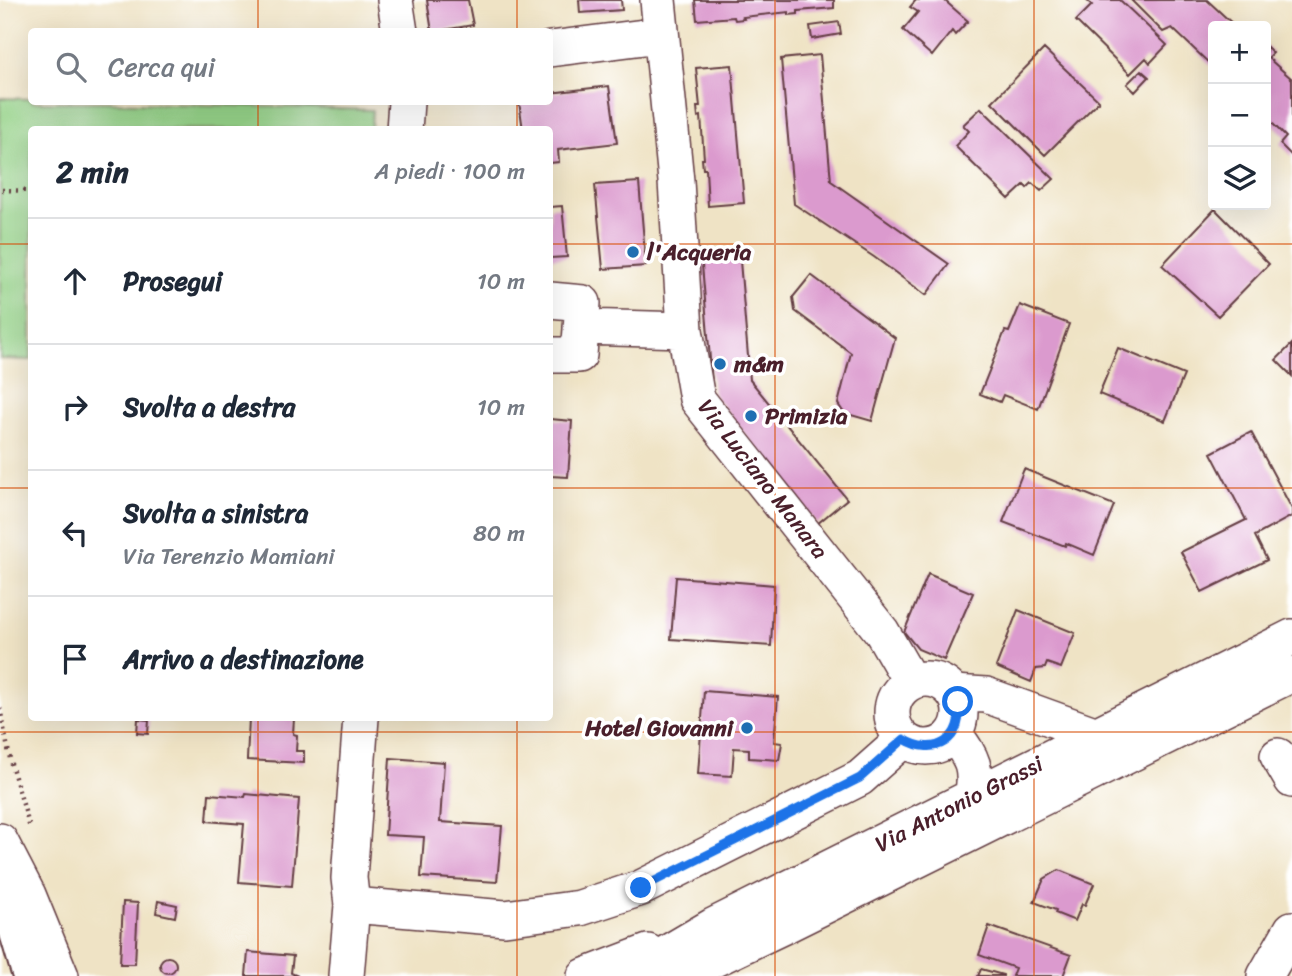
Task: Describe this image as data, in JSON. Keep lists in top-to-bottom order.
{
  "streets": {
    "street": ["Via Luciano Manara", "Via Antonio Grassi"]
  },
  "places": [
    "l'Acqueria",
    "m&m",
    "Primizia",
    "Hotel Giovanni"
  ],
  "page": {
    "map_buttons": ["+", "−"],
    "search": "Cerca qui",
    "heading": ["2 min", "A piedi · 100 m"],
    "list": [
      ["Prosegui", "10 m"],
      ["Svolta a destra", "10 m"],
      ["Svolta a sinistra", "Via Terenzio Mamiani", "80 m"],
      "Arrivo a destinazione"
    ]
  }
}
